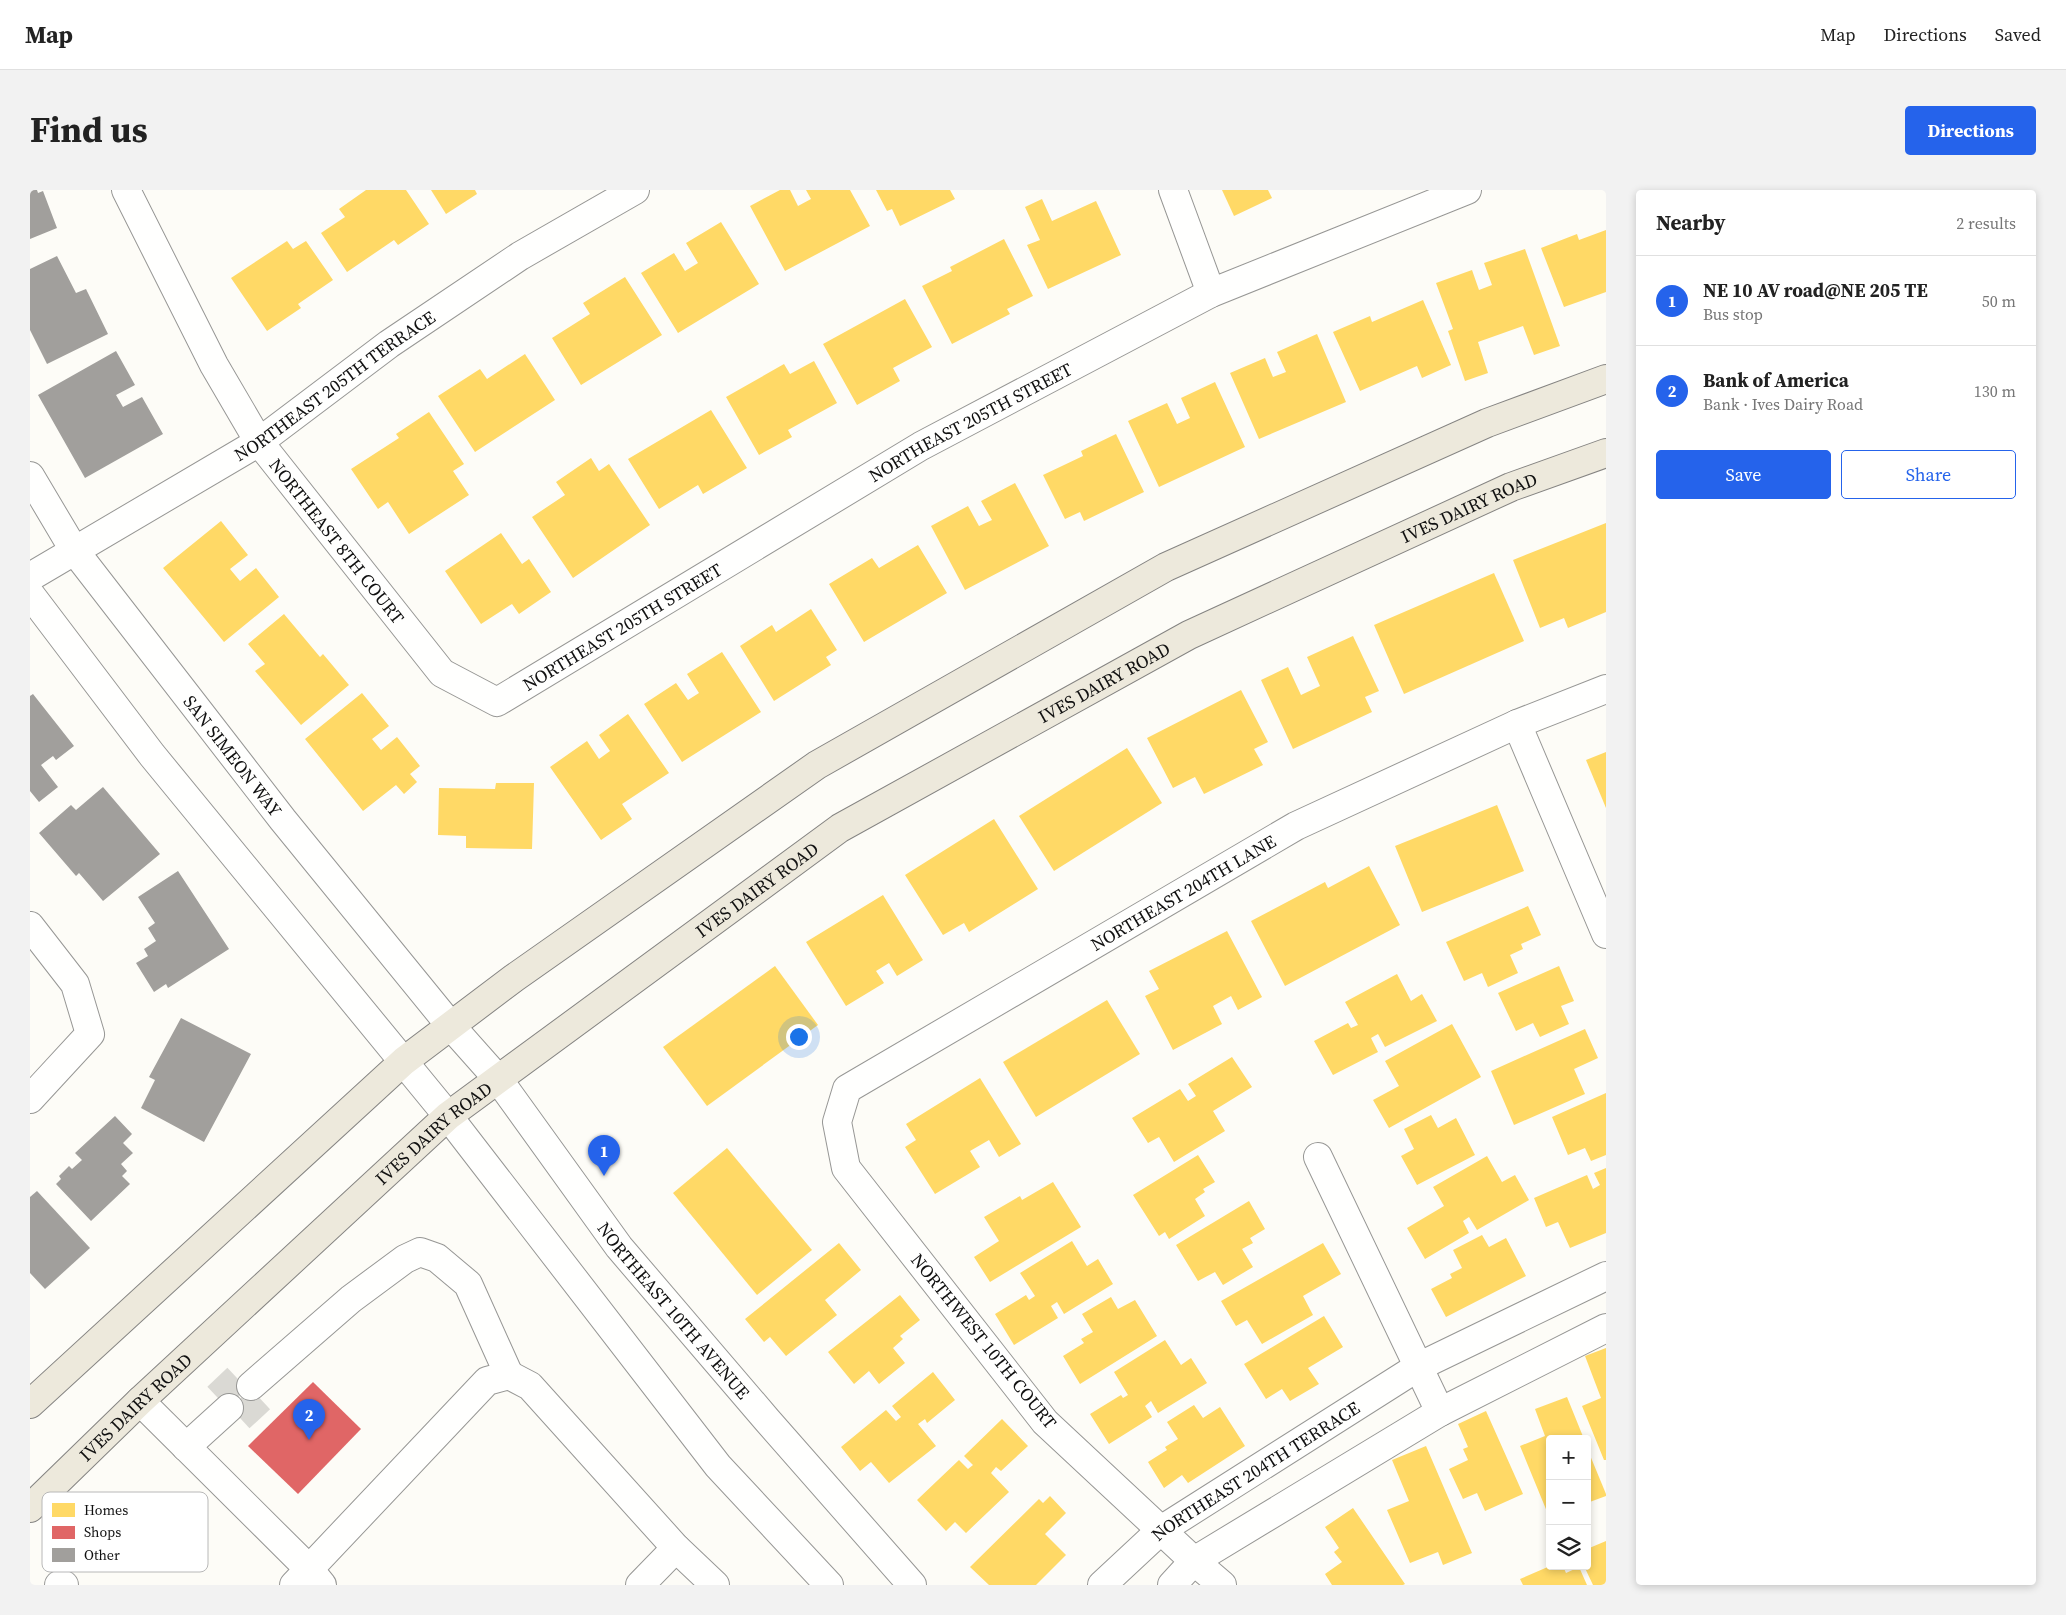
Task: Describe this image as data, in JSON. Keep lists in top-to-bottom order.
{
  "streets": {
    "main road": ["IVES DAIRY ROAD"],
    "street": [
      "NORTHEAST 205TH TERRACE",
      "NORTHEAST 205TH STREET",
      "NORTHEAST 8TH COURT",
      "SAN SIMEON WAY",
      "NORTHEAST 204TH LANE",
      "NORTHEAST 10TH AVENUE",
      "NORTHWEST 10TH COURT",
      "NORTHEAST 204TH TERRACE"
    ]
  },
  "crossings": [
    ["NORTHEAST 205TH TERRACE", "NORTHEAST 8TH COURT"],
    ["NORTHEAST 205TH TERRACE", "SAN SIMEON WAY"],
    ["NORTHEAST 205TH STREET", "NORTHEAST 8TH COURT"],
    ["IVES DAIRY ROAD", "NORTHEAST 10TH AVENUE"],
    ["SAN SIMEON WAY", "NORTHEAST 10TH AVENUE"],
    ["NORTHEAST 204TH LANE", "NORTHWEST 10TH COURT"],
    ["NORTHWEST 10TH COURT", "NORTHEAST 204TH TERRACE"]
  ],
  "legend": ["Homes", "Shops", "Other"],
  "page": {
    "header": "Map",
    "nav": ["Map", "Directions", "Saved"],
    "title": "Find us",
    "buttons": [
      "Directions",
      ["Save", "Share"]
    ],
    "heading": ["Nearby", "2 results"],
    "list": [
      {
        "mark": "1",
        "name": "NE 10 AV road@NE 205 TE",
        "note": "Bus stop",
        "value": "50 m"
      },
      {
        "mark": "2",
        "name": "Bank of America",
        "note": "Bank · Ives Dairy Road",
        "value": "130 m"
      }
    ],
    "pins": ["1", "2"],
    "map_buttons": ["+", "−"]
  }
}
